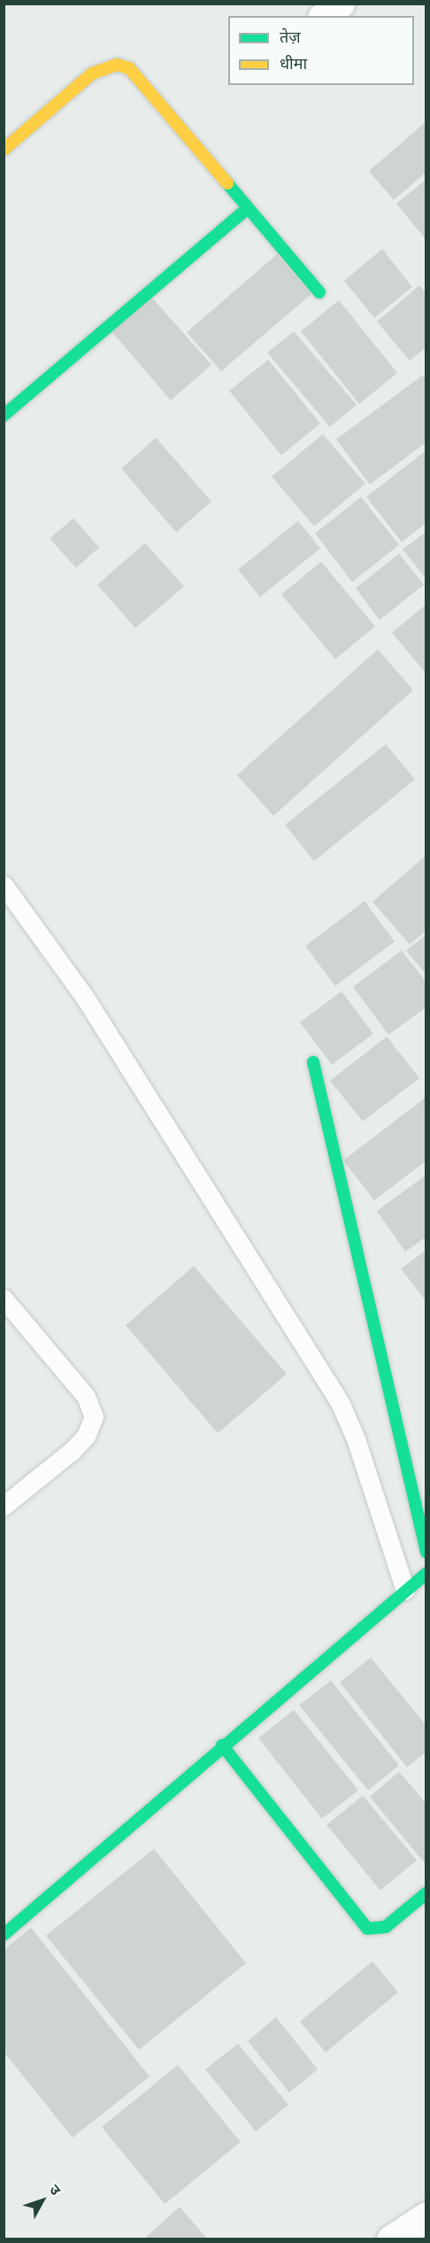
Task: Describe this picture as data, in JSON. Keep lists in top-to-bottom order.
{
  "legend": ["तेज़", "धीमा"],
  "north": "top right"
}
